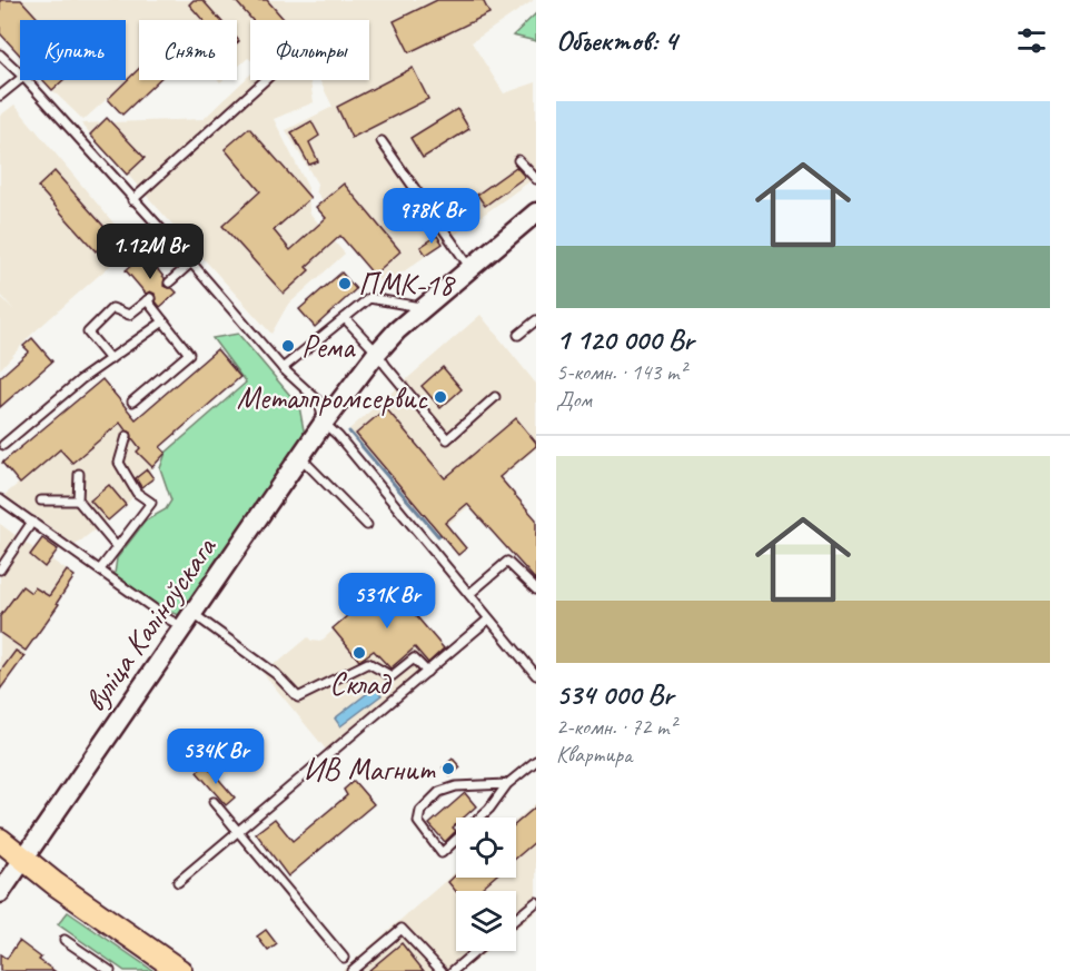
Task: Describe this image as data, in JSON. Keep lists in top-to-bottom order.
{
  "streets": {
    "street": ["вуліца Каліноўскага"]
  },
  "places": [
    "ПМК-18",
    "Рема",
    "Металпромсервис",
    "Склад",
    "ИВ Магнит"
  ],
  "page": {
    "heading": "Объектов: 4",
    "chip": ["Купить", "Снять", "Фильтры"],
    "list": [
      {
        "name": "1 120 000 Br",
        "note": "5-комн. · 143 m² · Дом"
      },
      {
        "name": "534 000 Br",
        "note": "2-комн. · 72 m² · Квартира"
      }
    ],
    "price": [
      "978K Br",
      "1.12M Br",
      "531K Br",
      "534K Br"
    ]
  }
}
